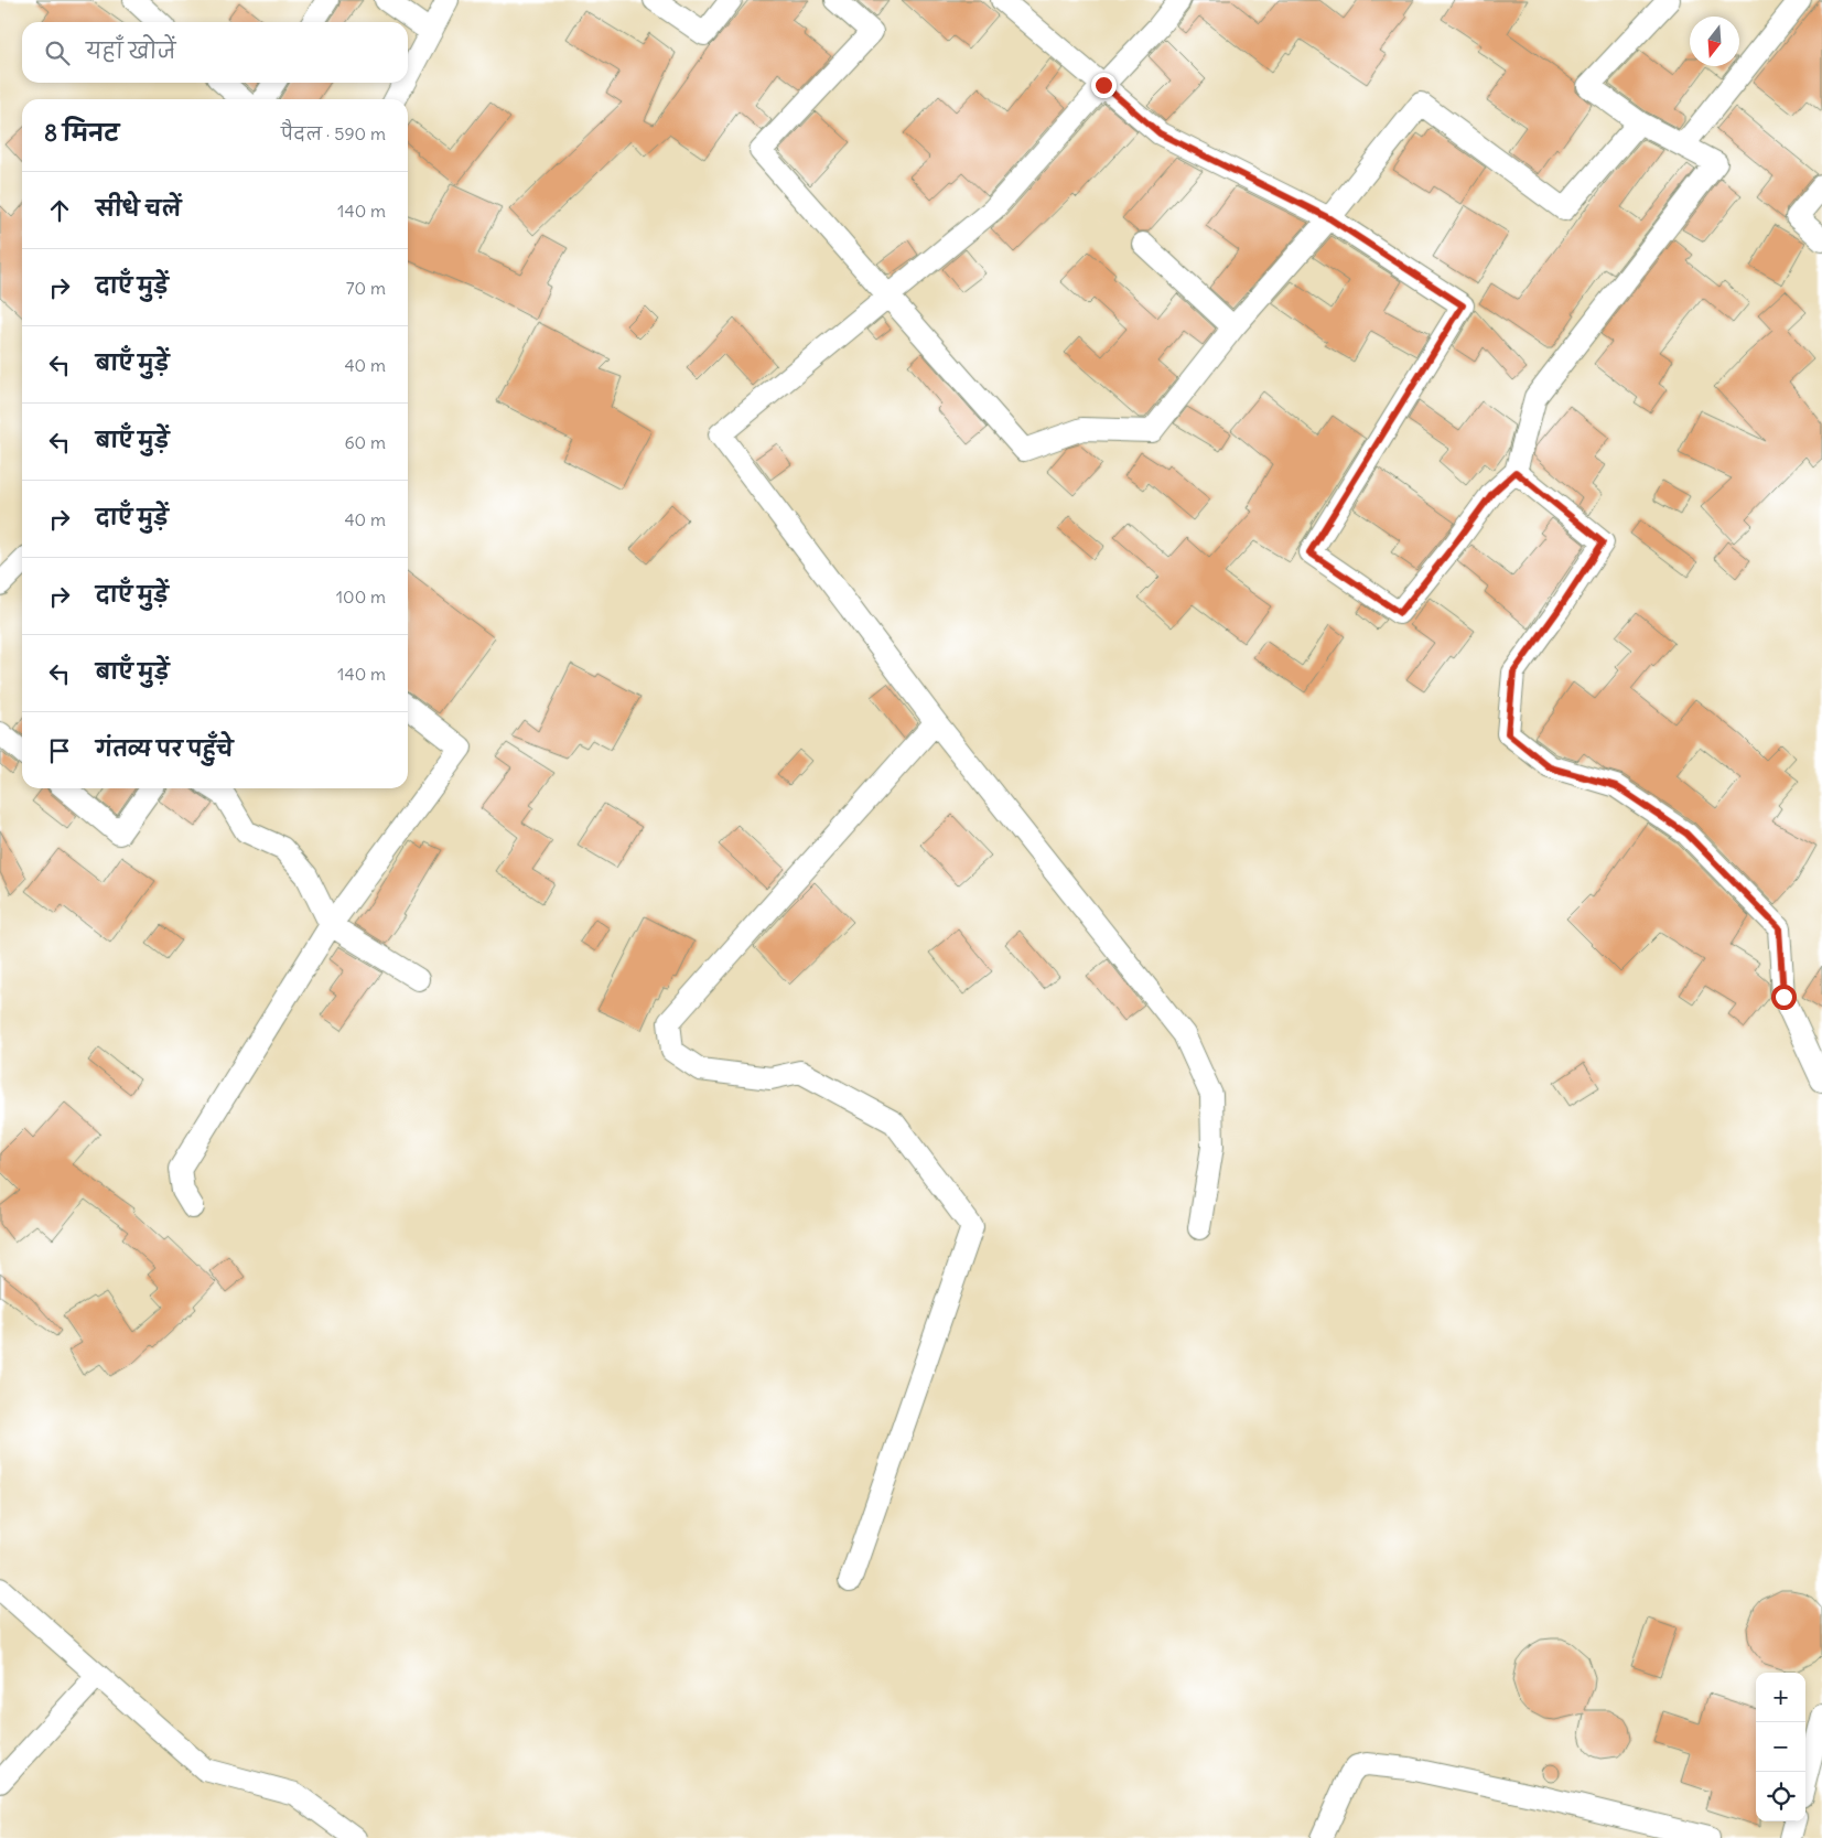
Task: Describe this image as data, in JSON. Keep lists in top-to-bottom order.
{
  "north": "bottom",
  "page": {
    "search": "यहाँ खोजें",
    "heading": ["8 मिनट", "पैदल · 590 m"],
    "list": [
      ["सीधे चलें", "140 m"],
      ["दाएँ मुड़ें", "70 m"],
      ["बाएँ मुड़ें", "40 m"],
      ["बाएँ मुड़ें", "60 m"],
      ["दाएँ मुड़ें", "40 m"],
      ["दाएँ मुड़ें", "100 m"],
      ["बाएँ मुड़ें", "140 m"],
      "गंतव्य पर पहुँचे"
    ],
    "map_buttons": ["+", "−"]
  }
}
